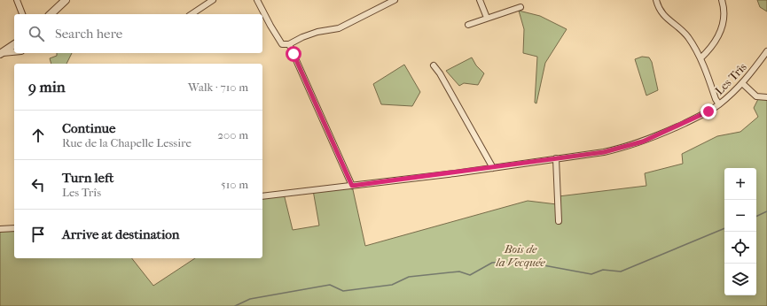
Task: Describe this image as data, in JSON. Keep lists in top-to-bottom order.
{
  "streets": {
    "street": ["Les Trîs"]
  },
  "parks": ["Bois de la Vecquée"],
  "page": {
    "search": "Search here",
    "heading": ["9 min", "Walk · 710 m"],
    "list": [
      ["Continue", "Rue de la Chapelle Lessire", "200 m"],
      ["Turn left", "Les Trîs", "510 m"],
      "Arrive at destination"
    ],
    "map_buttons": ["+", "−"]
  }
}
